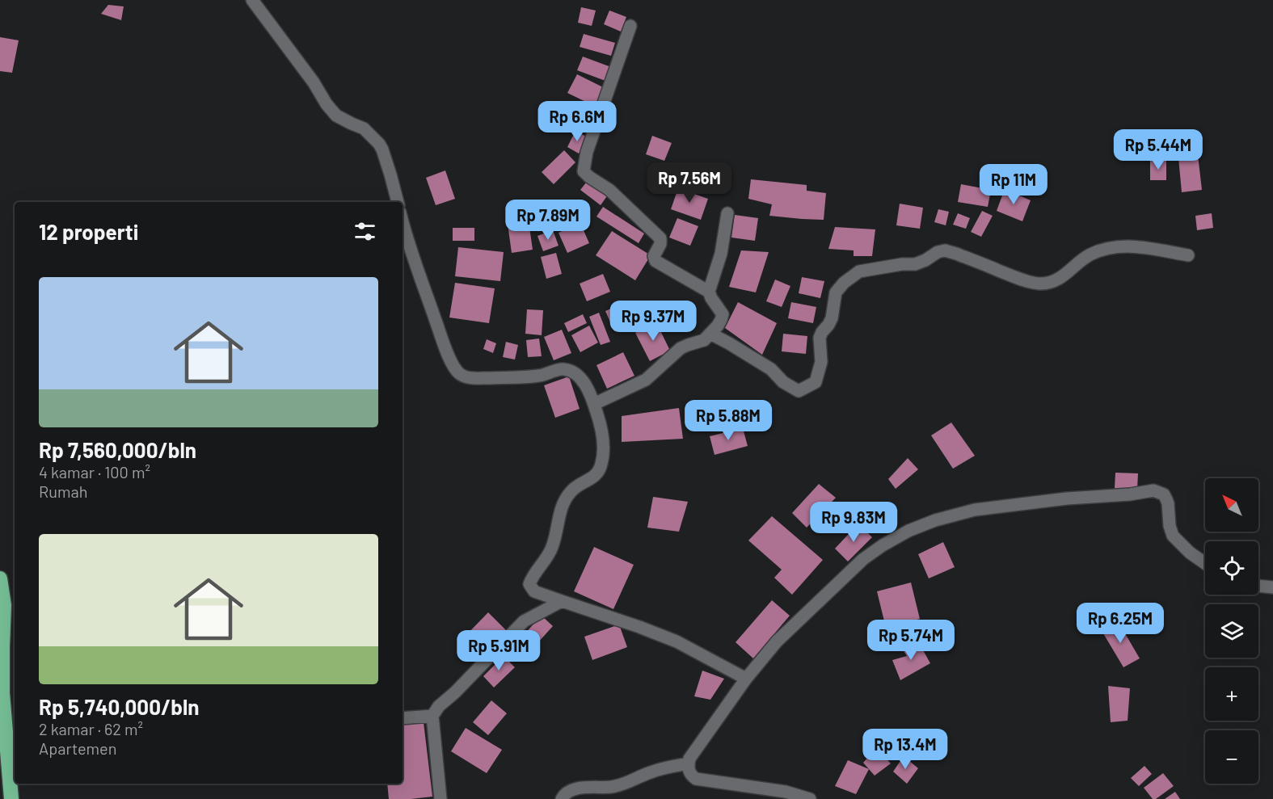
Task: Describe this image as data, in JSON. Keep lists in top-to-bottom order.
{
  "north": "top left",
  "page": {
    "price": [
      "Rp 6.6M",
      "Rp 5.44M",
      "Rp 7.56M",
      "Rp 11M",
      "Rp 7.89M",
      "Rp 9.37M",
      "Rp 5.88M",
      "Rp 9.83M",
      "Rp 6.25M",
      "Rp 5.74M",
      "Rp 5.91M",
      "Rp 13.4M"
    ],
    "heading": "12 properti",
    "list": [
      {
        "name": "Rp 7,560,000/bln",
        "note": "4 kamar · 100 m² · Rumah"
      },
      {
        "name": "Rp 5,740,000/bln",
        "note": "2 kamar · 62 m² · Apartemen"
      }
    ],
    "map_buttons": ["+", "−"]
  }
}
